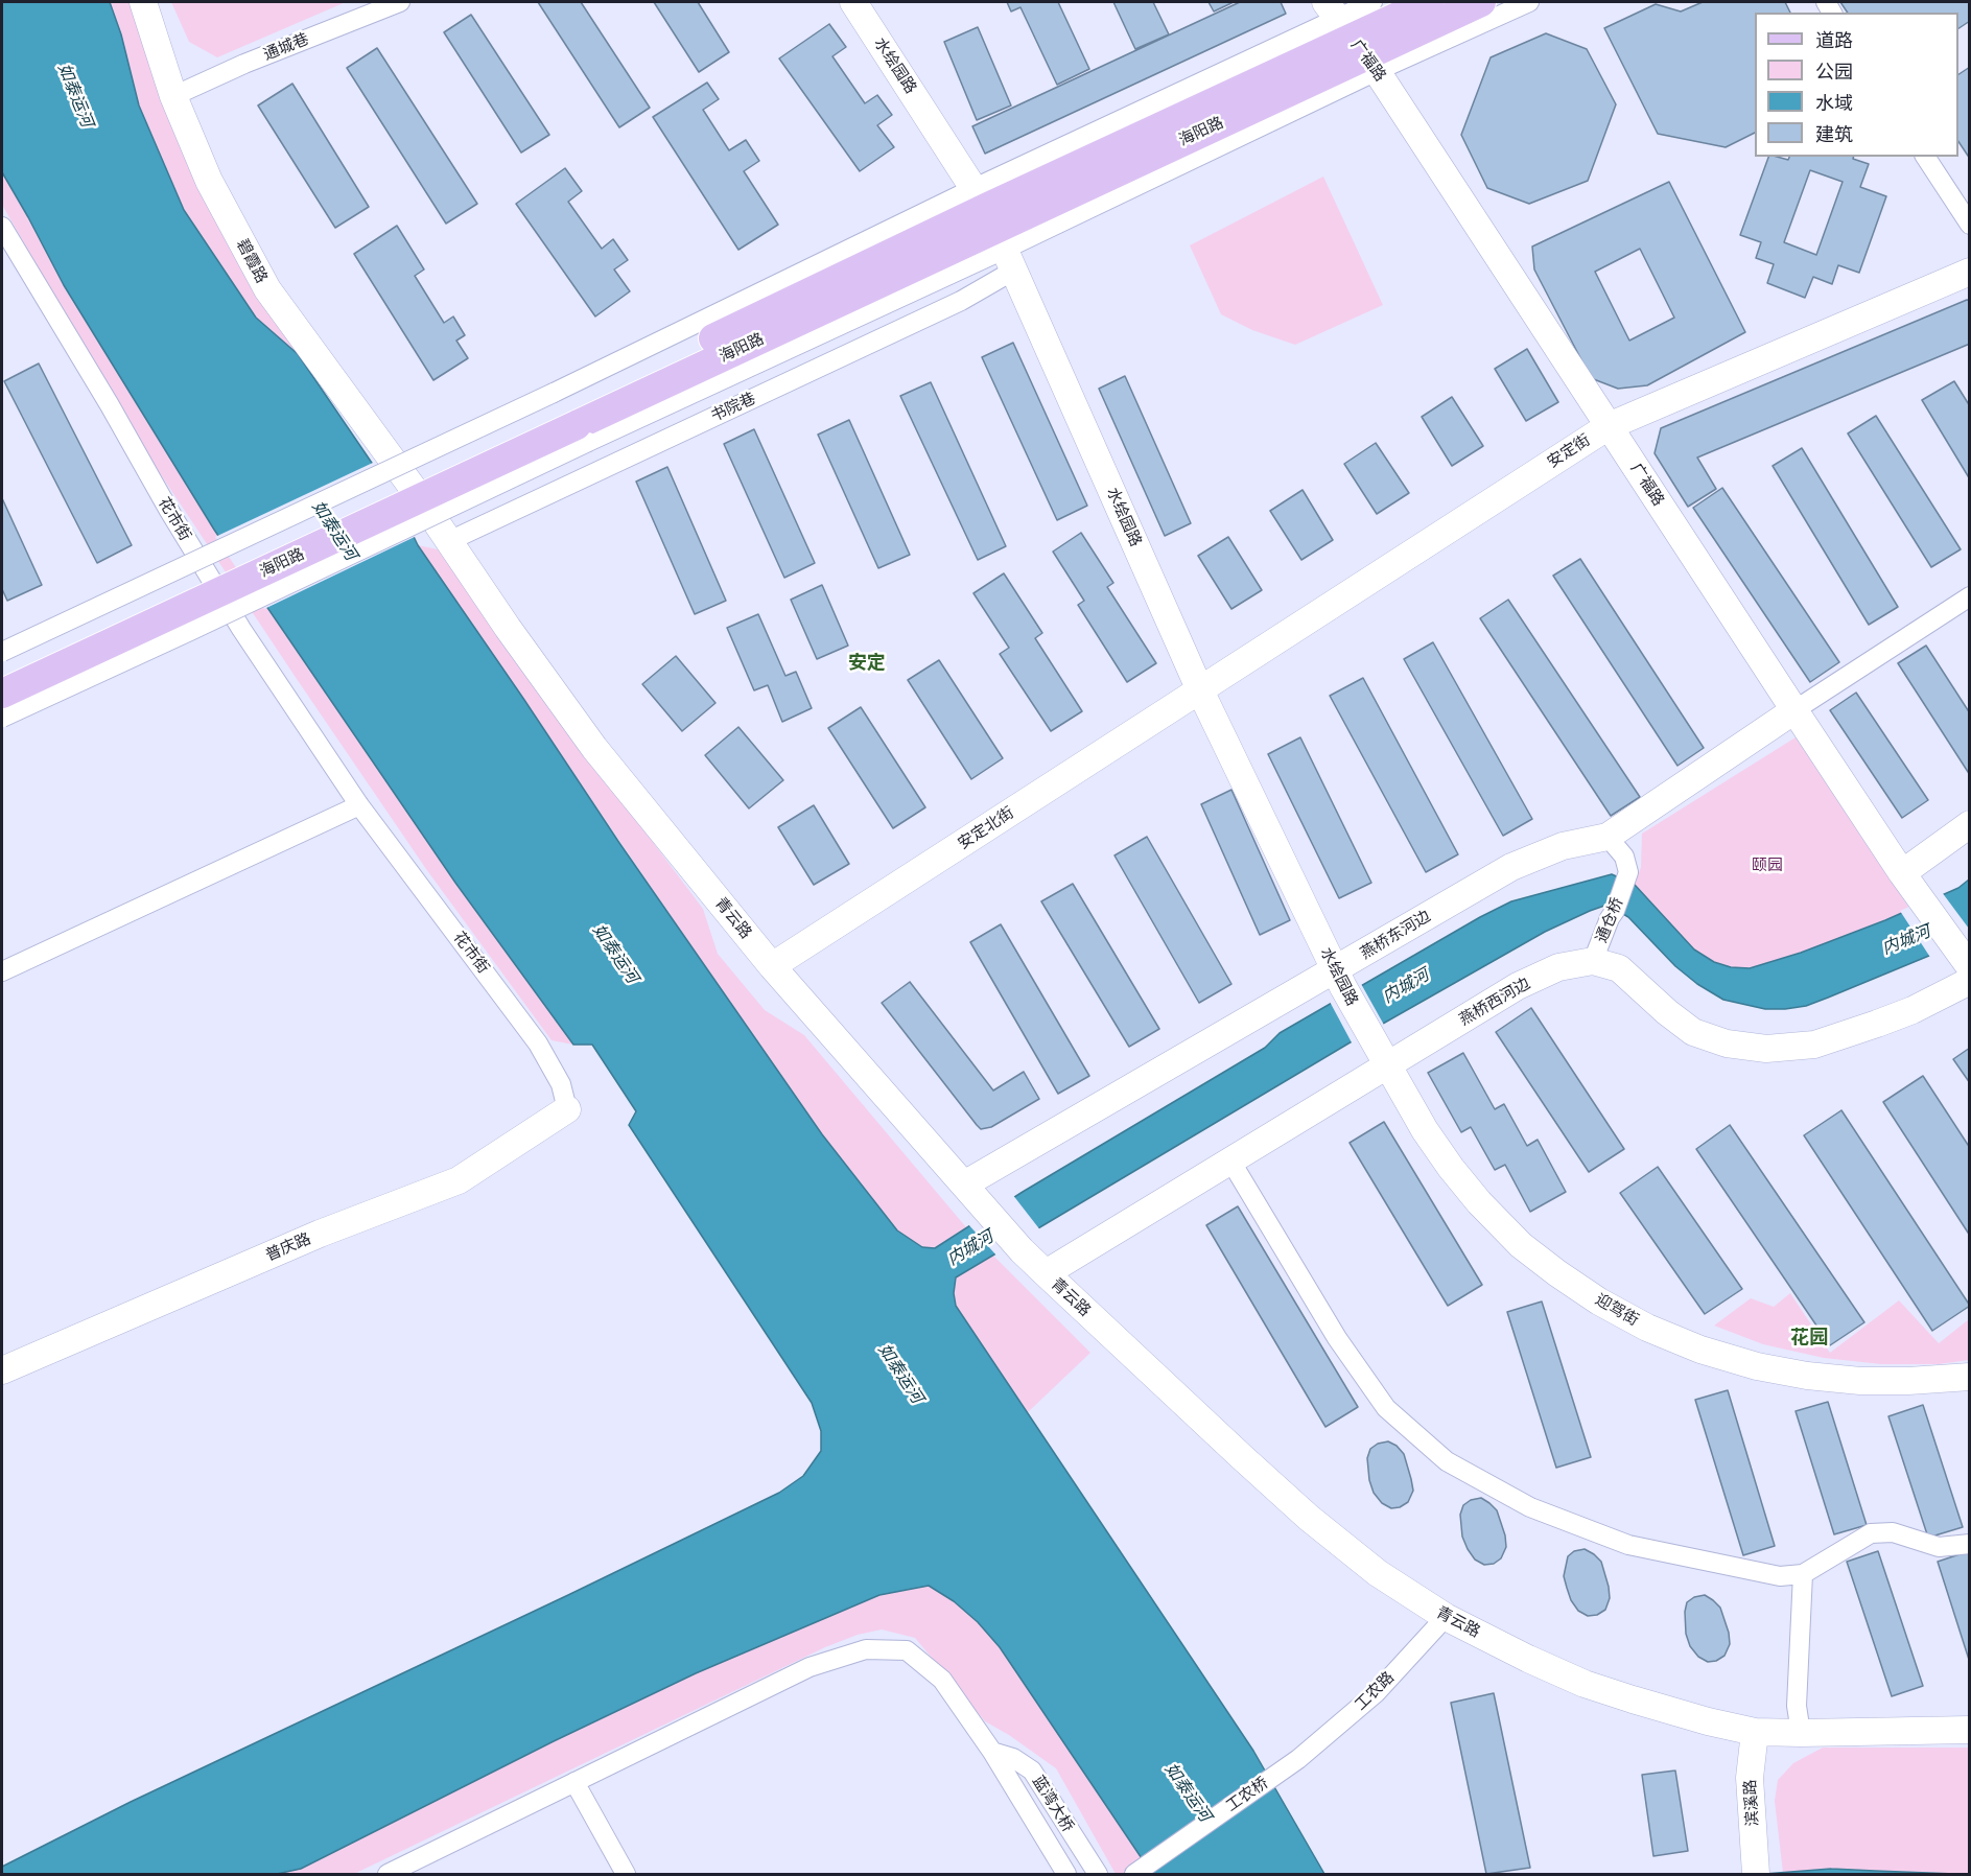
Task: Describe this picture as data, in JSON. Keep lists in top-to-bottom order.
{
  "streets": {
    "main road": ["海阳路"],
    "street": [
      "通城巷",
      "广福路",
      "水绘园路",
      "碧霞路",
      "书院巷",
      "安定街",
      "花市街",
      "安定北街",
      "青云路",
      "通仓桥",
      "燕桥东河边",
      "燕桥西河边",
      "普庆路",
      "迎驾街",
      "工农路",
      "工农桥",
      "滨溪路",
      "蓝湾大桥"
    ]
  },
  "crossings": [
    ["通城巷", "碧霞路"],
    ["广福路", "海阳路"],
    ["广福路", "安定街"],
    ["广福路", "燕桥东河边"],
    ["水绘园路", "海阳路"],
    ["水绘园路", "书院巷"],
    ["水绘园路", "安定街"],
    ["水绘园路", "安定北街"],
    ["水绘园路", "燕桥东河边"],
    ["水绘园路", "燕桥西河边"],
    ["水绘园路", "迎驾街"],
    ["海阳路", "书院巷"],
    ["碧霞路", "青云路"],
    ["书院巷", "青云路"],
    ["安定街", "安定北街"],
    ["花市街", "普庆路"],
    ["安定北街", "青云路"],
    ["青云路", "燕桥东河边"],
    ["青云路", "燕桥西河边"],
    ["青云路", "工农路"],
    ["青云路", "滨溪路"],
    ["通仓桥", "燕桥东河边"],
    ["通仓桥", "燕桥西河边"],
    ["燕桥西河边", "迎驾街"],
    ["工农路", "工农桥"]
  ],
  "districts": ["安定", "花园"],
  "water": ["如泰运河", "内城河"],
  "parks": ["颐园"],
  "legend": [
    "道路",
    "公园",
    "水域",
    "建筑"
  ]
}
